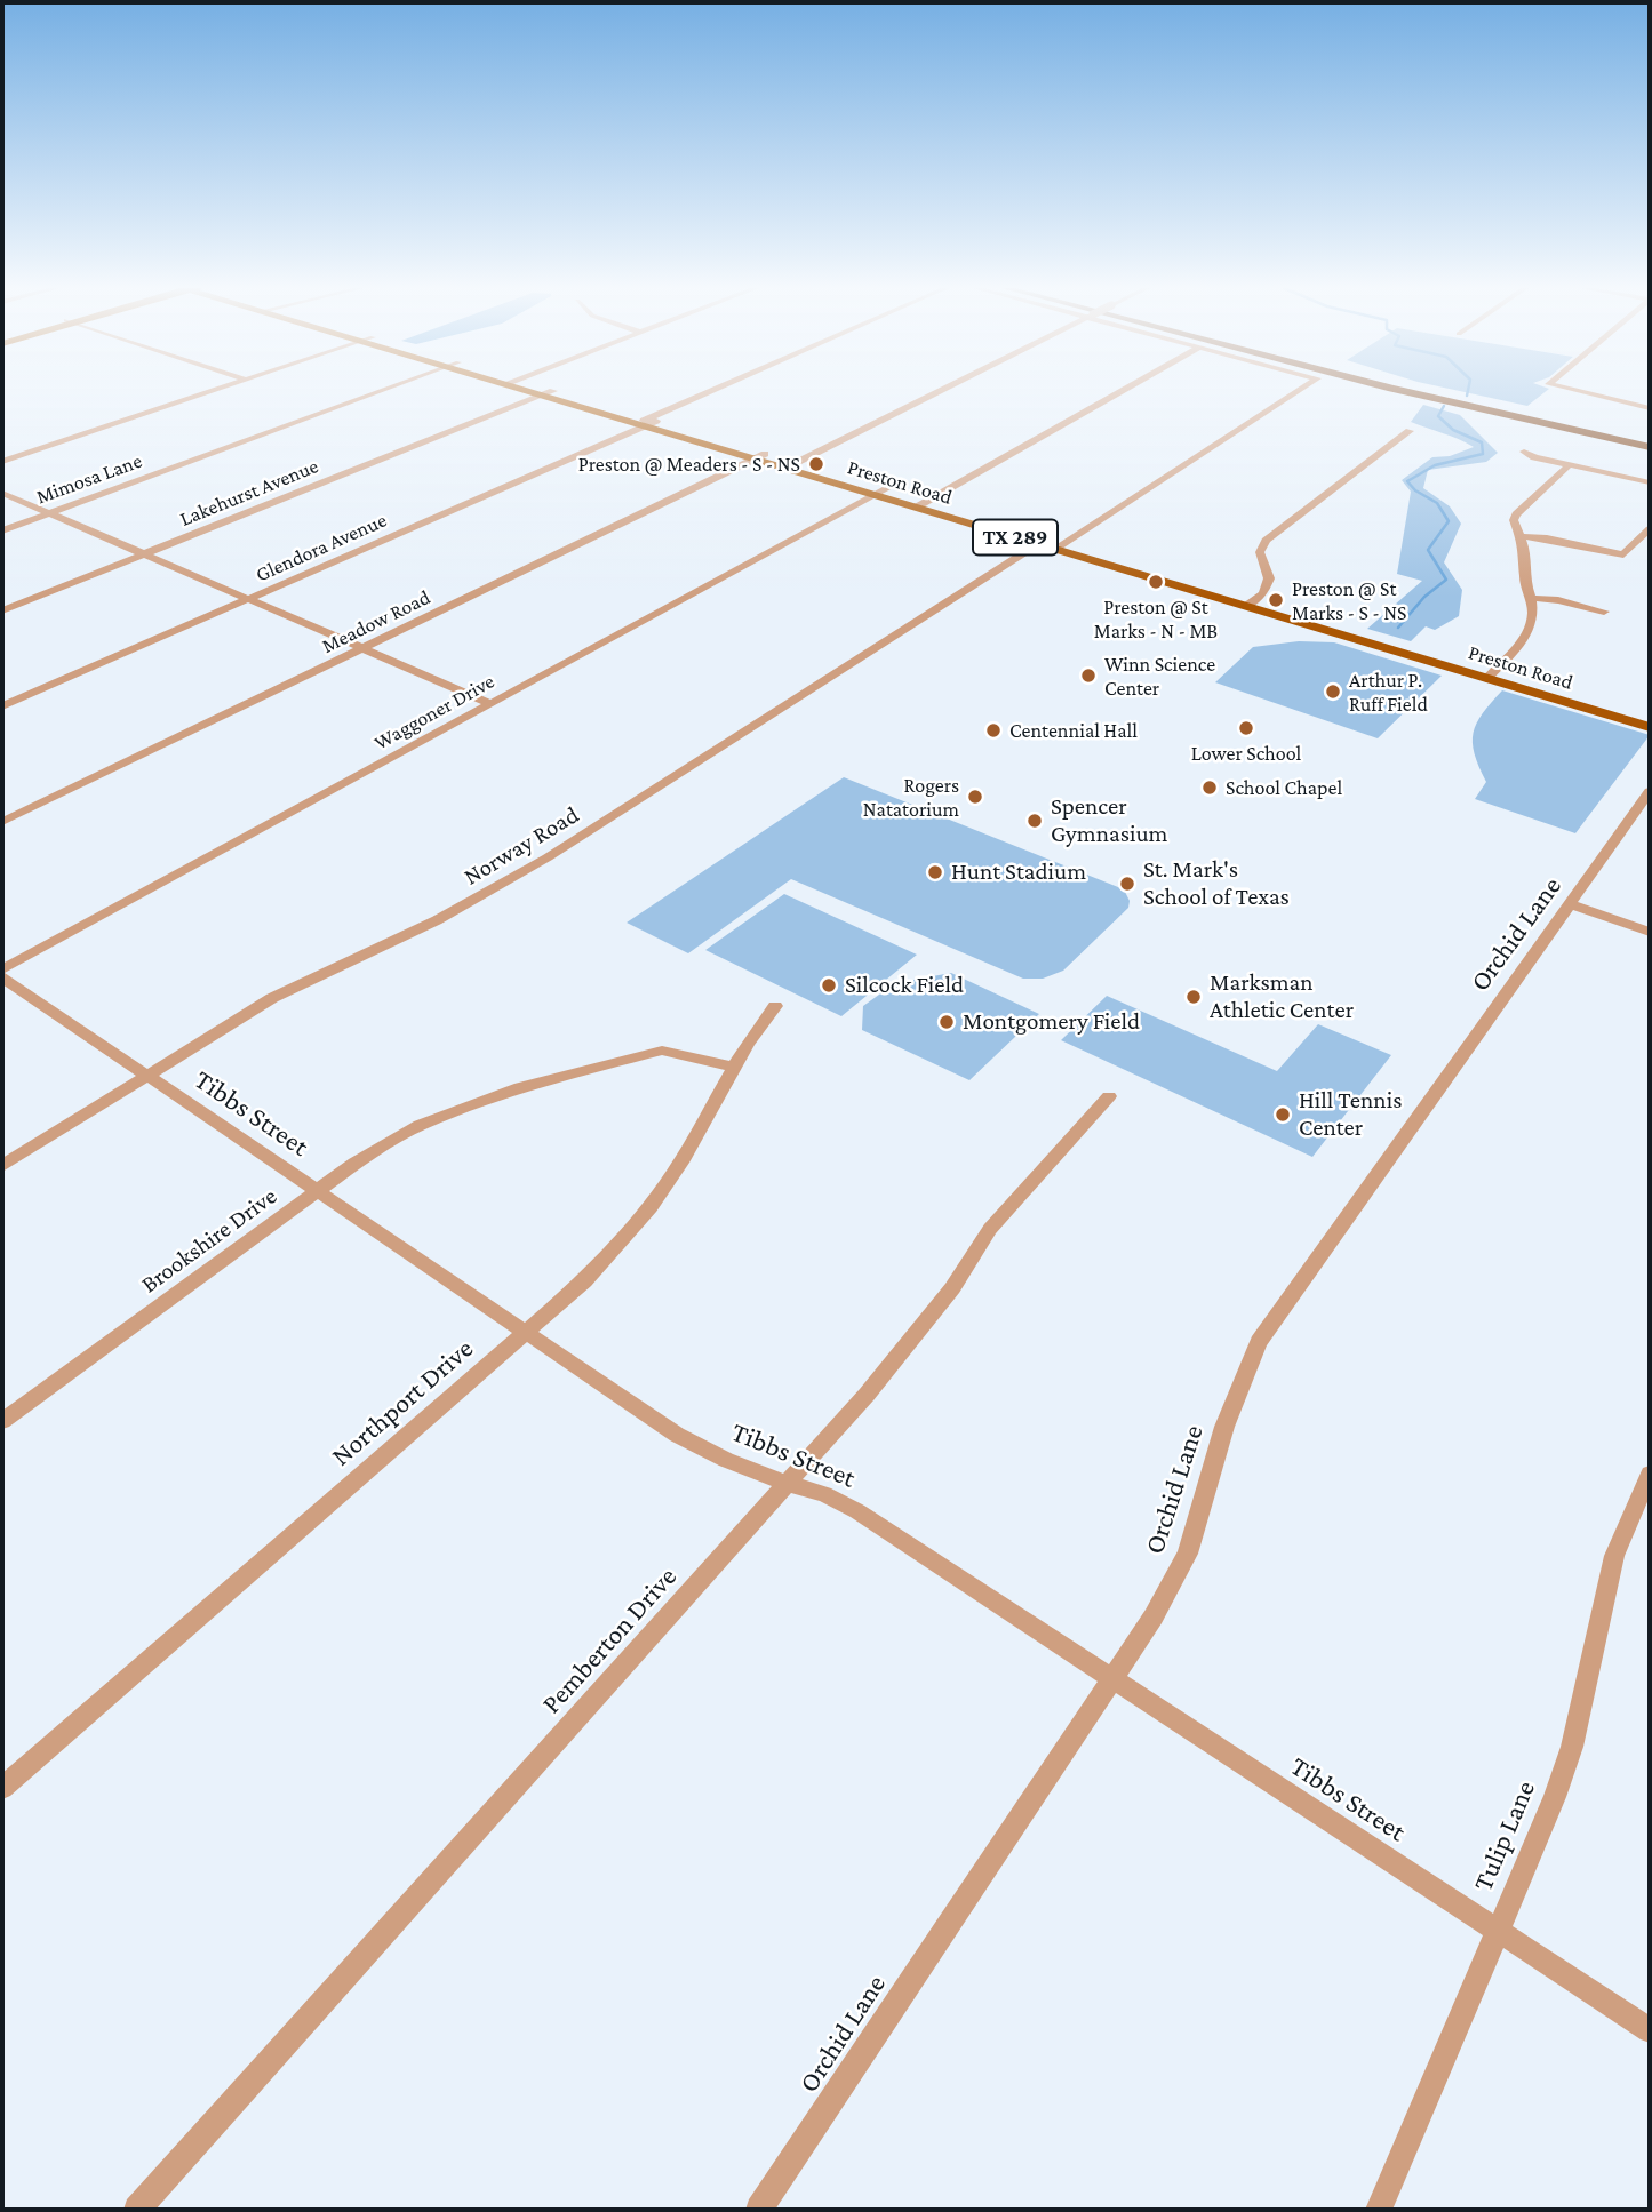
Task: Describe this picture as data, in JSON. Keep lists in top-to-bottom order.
{
  "streets": {
    "main road": ["Preston Road", "TX 289"],
    "street": [
      "Mimosa Lane",
      "Lakehurst Avenue",
      "Glendora Avenue",
      "Meadow Road",
      "Waggoner Drive",
      "Norway Road",
      "Orchid Lane",
      "Tibbs Street",
      "Brookshire Drive",
      "Northport Drive",
      "Pemberton Drive",
      "Tulip Lane"
    ]
  },
  "crossings": [
    ["Preston Road", "Lakehurst Avenue"],
    ["Preston Road", "Glendora Avenue"],
    ["Preston Road", "Meadow Road"],
    ["Preston Road", "Waggoner Drive"],
    ["Preston Road", "Norway Road"],
    ["Norway Road", "Tibbs Street"],
    ["Orchid Lane", "Tibbs Street"],
    ["Tibbs Street", "Brookshire Drive"],
    ["Tibbs Street", "Northport Drive"],
    ["Tibbs Street", "Pemberton Drive"],
    ["Tibbs Street", "Tulip Lane"],
    ["Brookshire Drive", "Northport Drive"]
  ],
  "places": [
    "Preston @ Meaders - S - NS",
    "Preston @ St Marks - N - MB",
    "Preston @ St Marks - S - NS",
    "Winn Science Center",
    "Arthur P. Ruff Field",
    "Lower School",
    "Centennial Hall",
    "School Chapel",
    "Rogers Natatorium",
    "Spencer Gymnasium",
    "Hunt Stadium",
    "St. Mark's School of Texas",
    "Silcock Field",
    "Marksman Athletic Center",
    "Montgomery Field",
    "Hill Tennis Center"
  ]
}
